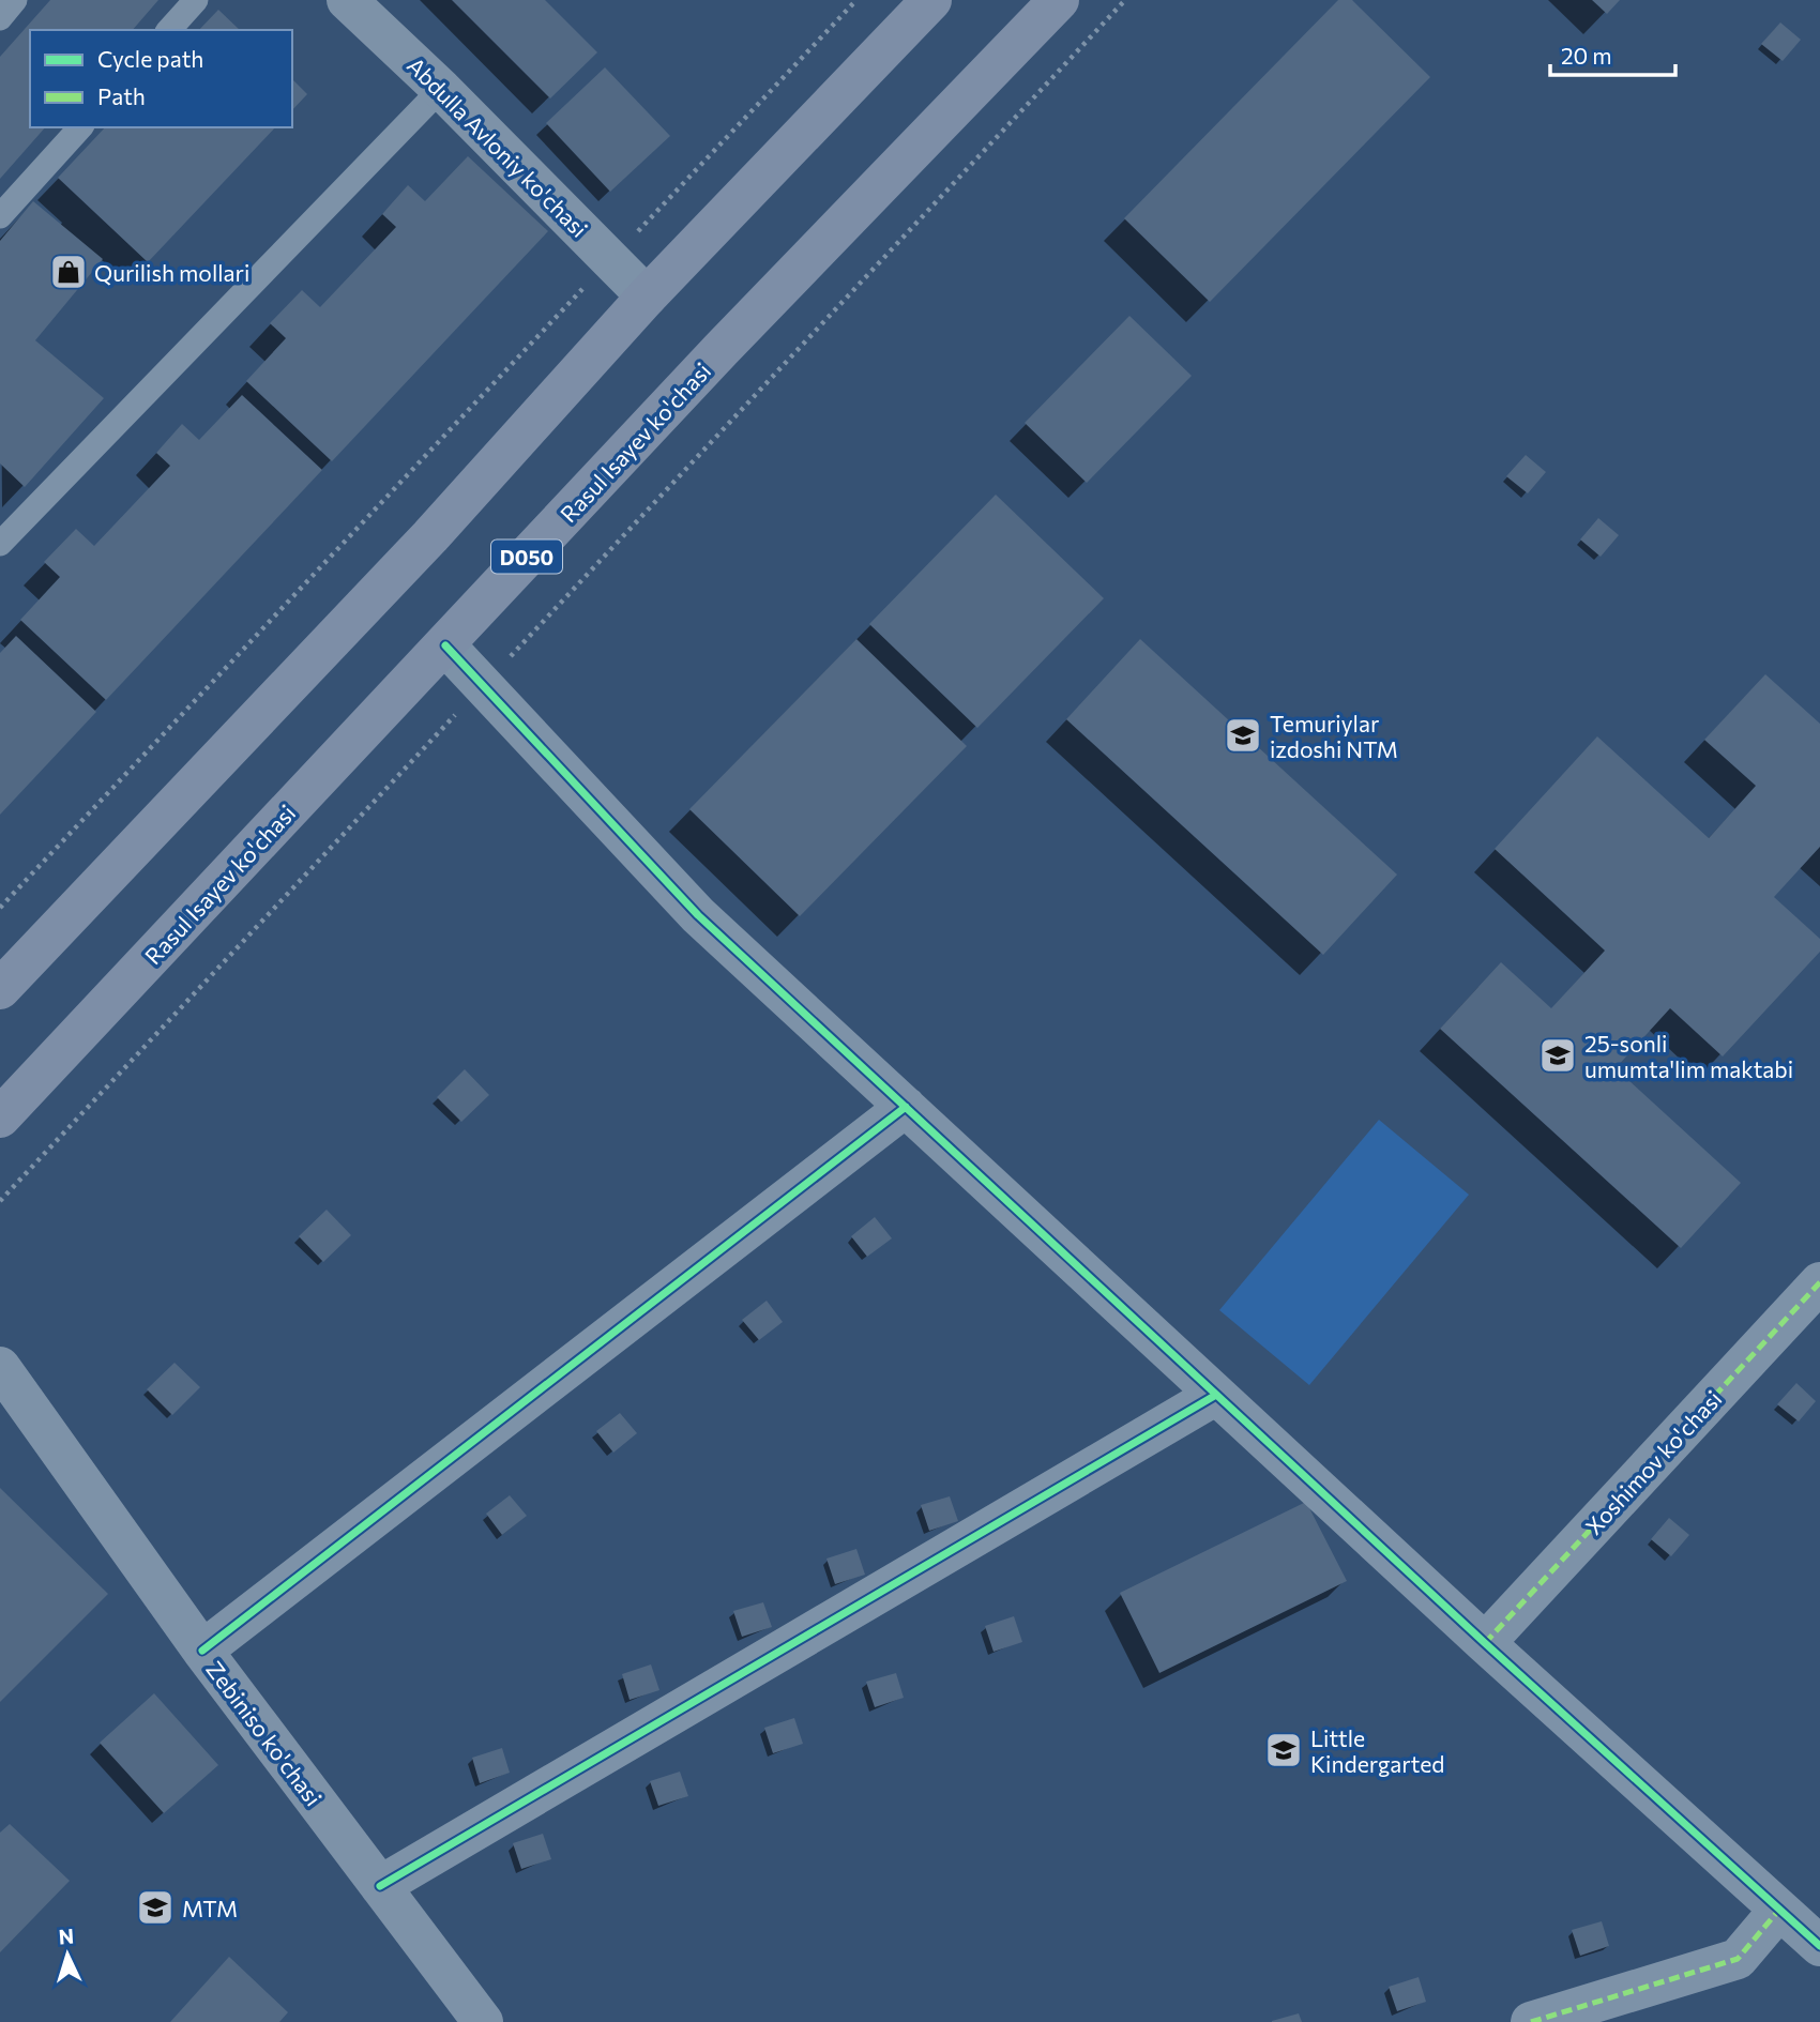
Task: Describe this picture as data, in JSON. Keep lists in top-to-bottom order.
{
  "streets": {
    "main road": ["Rasul Isayev ko'chasi", "D050"],
    "street": ["Abdulla Avloniy ko'chasi", "Xoshimov ko'chasi", "Zebiniso ko'chasi"]
  },
  "places": {
    "shop": ["Qurilish mollari"],
    "school or university": [
      "Temuriylar izdoshi NTM",
      "25-sonli umumta'lim maktabi",
      "Little Kindergarted",
      "MTM"
    ]
  },
  "legend": ["Cycle path", "Path"],
  "scale_bar": "20 m",
  "north": "top"
}
